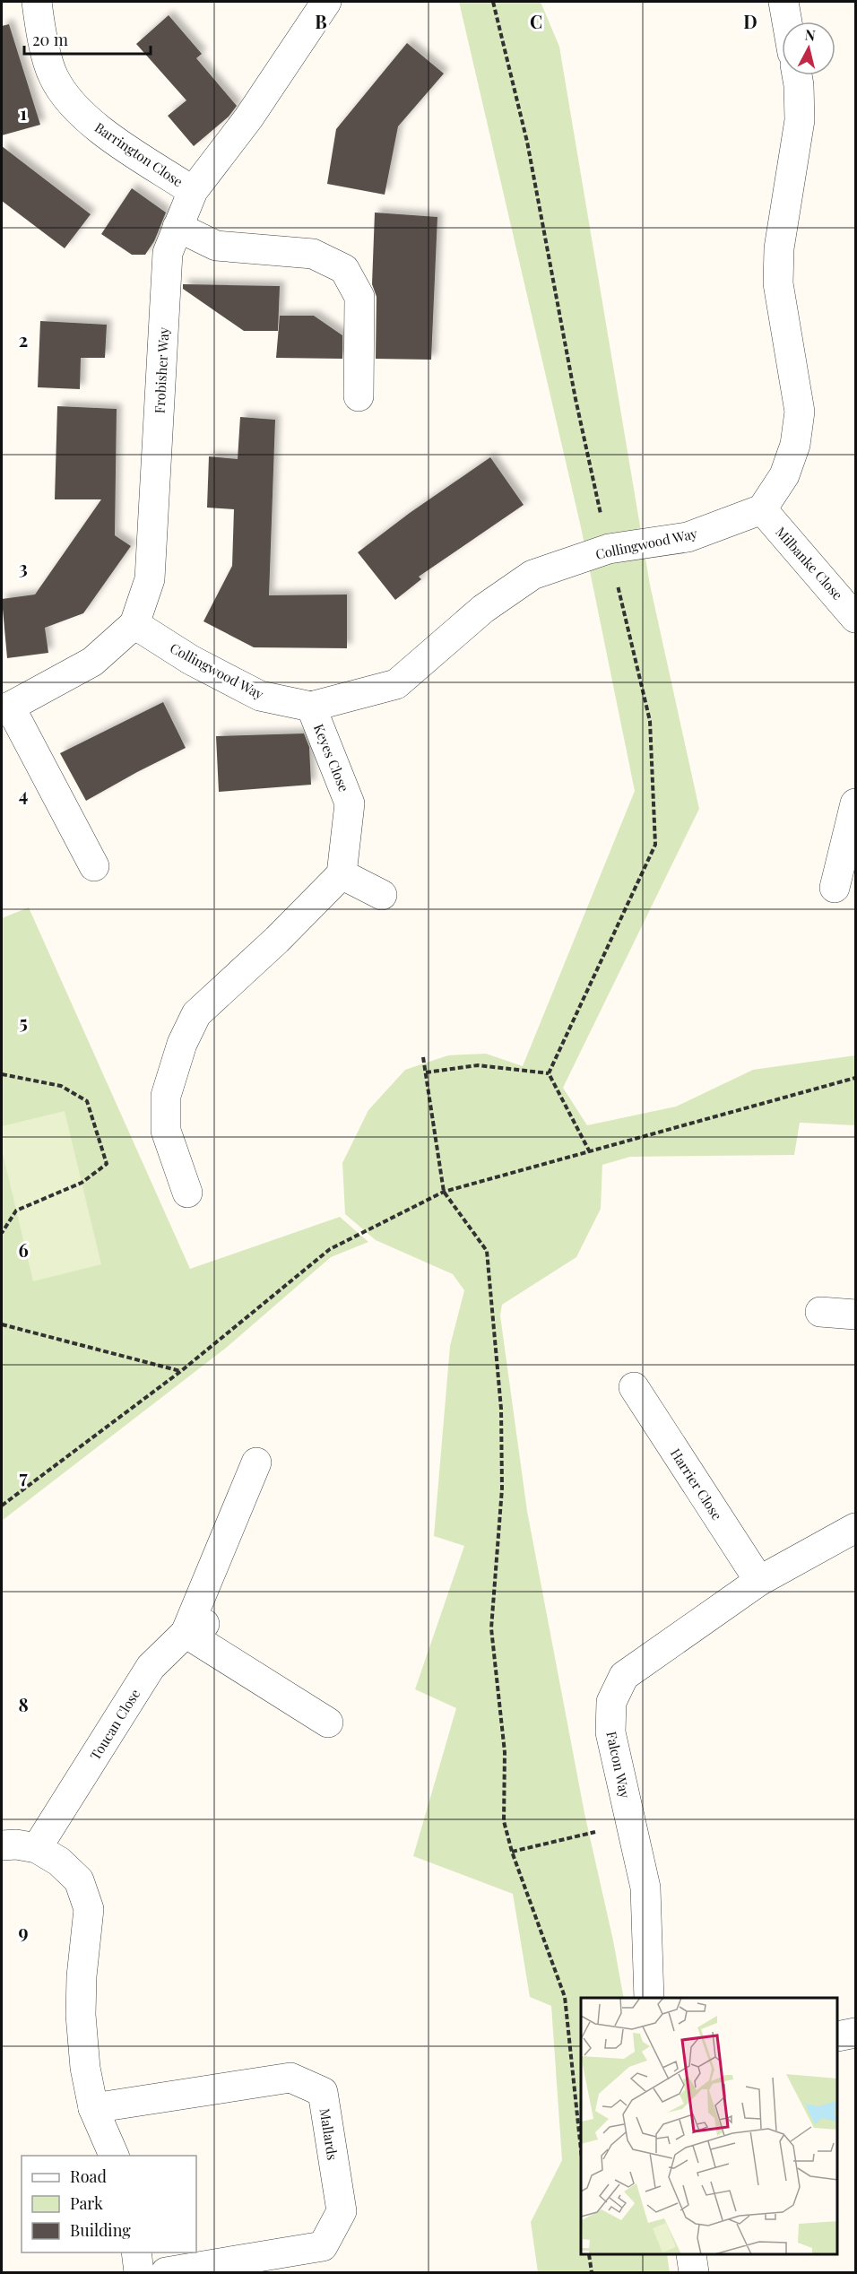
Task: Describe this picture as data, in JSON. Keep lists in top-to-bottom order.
{
  "streets": {
    "street": [
      "Barrington Close",
      "Frobisher Way",
      "Collingwood Way",
      "Milbanke Close",
      "Keyes Close",
      "Harrier Close",
      "Toucan Close",
      "Falcon Way",
      "Mallards"
    ]
  },
  "crossings": [
    ["Barrington Close", "Frobisher Way"],
    ["Frobisher Way", "Collingwood Way"],
    ["Collingwood Way", "Milbanke Close"],
    ["Collingwood Way", "Keyes Close"],
    ["Harrier Close", "Falcon Way"]
  ],
  "legend": ["Road", "Park", "Building"],
  "scale_bar": "20 m",
  "north": "top",
  "grid": {
    "columns": ["B", "C", "D"],
    "rows": [
      "1",
      "2",
      "3",
      "4",
      "5",
      "6",
      "7",
      "8",
      "9"
    ]
  }
}
